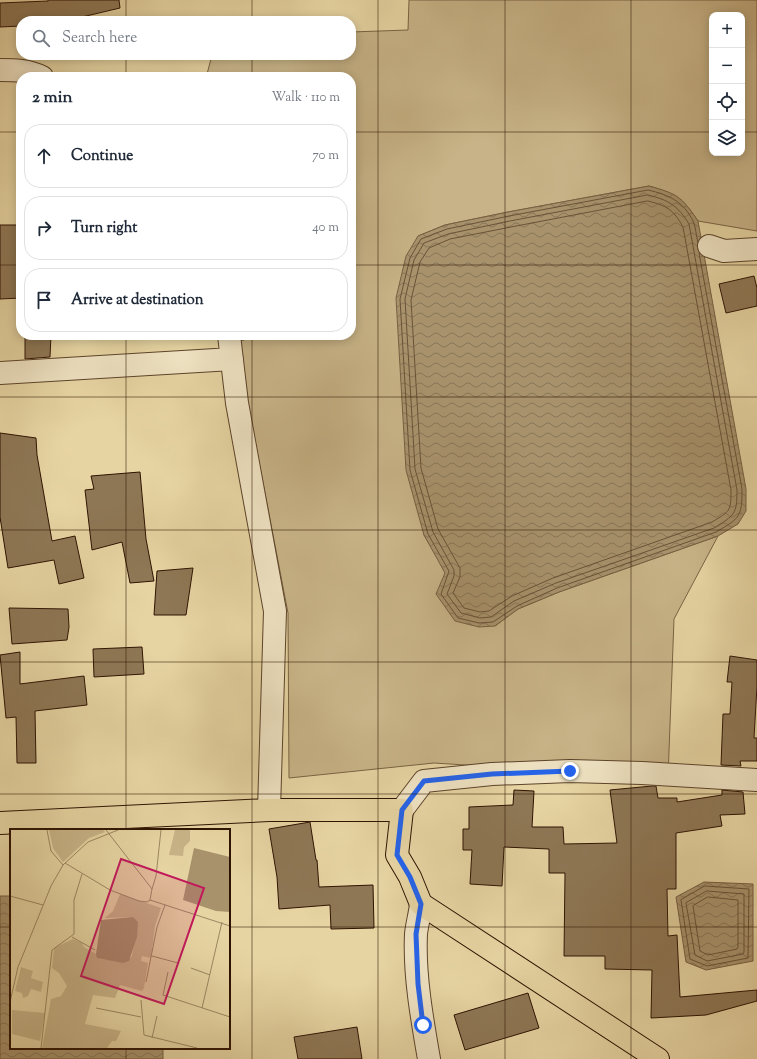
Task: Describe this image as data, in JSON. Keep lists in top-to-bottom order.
{
  "page": {
    "map_buttons": ["+", "−"],
    "search": "Search here",
    "heading": ["2 min", "Walk · 110 m"],
    "list": [
      ["Continue", "70 m"],
      ["Turn right", "40 m"],
      "Arrive at destination"
    ]
  }
}
